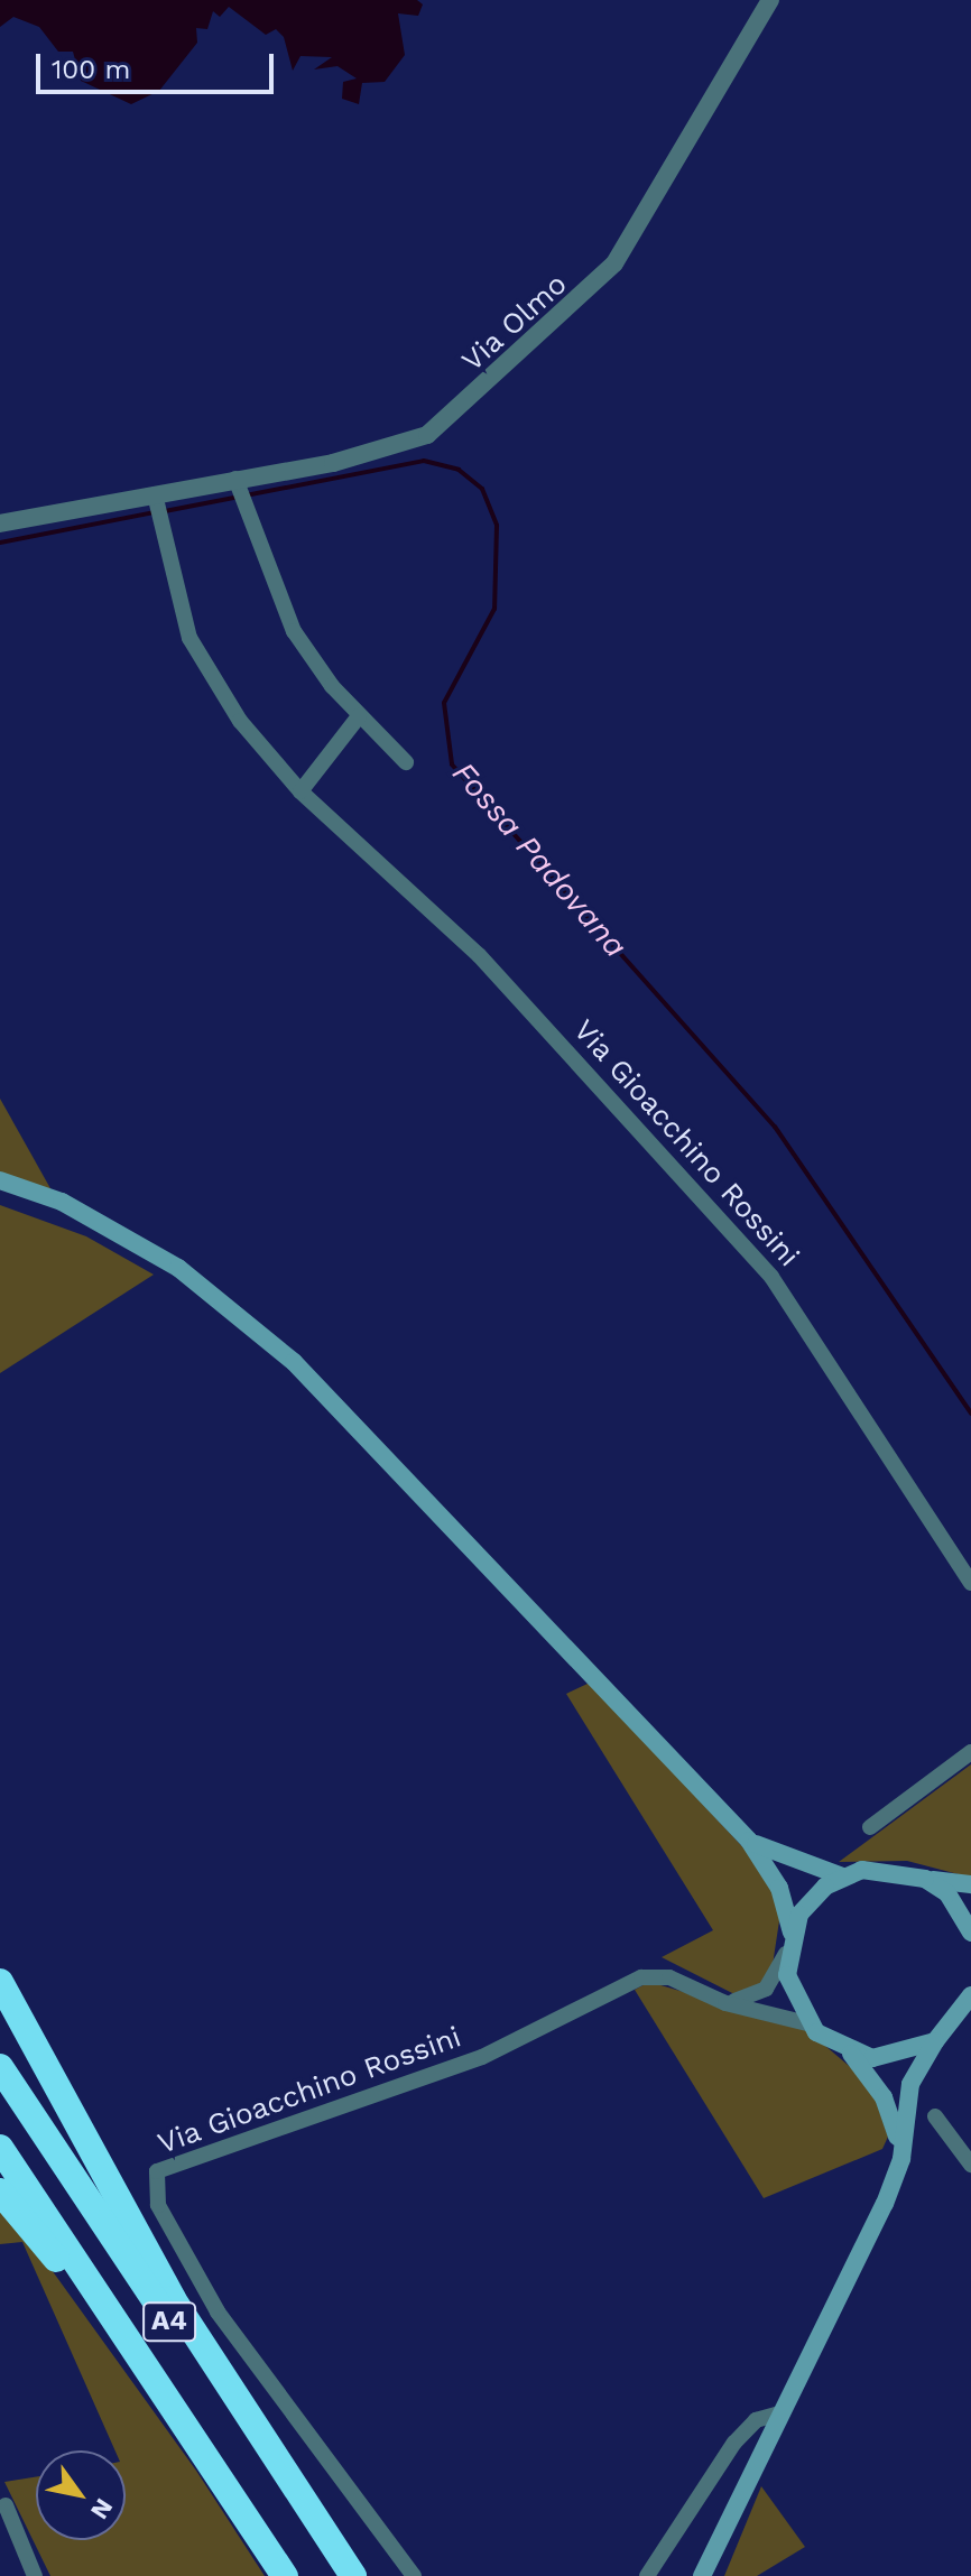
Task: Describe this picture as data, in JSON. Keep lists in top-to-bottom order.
{
  "streets": {
    "highway": ["A4"],
    "street": ["Via Olmo", "Via Gioacchino Rossini"]
  },
  "crossings": [
    ["Via Olmo", "Via Gioacchino Rossini"]
  ],
  "water": ["Fossa Padovana"],
  "scale_bar": "100 m",
  "north": "bottom right"
}
